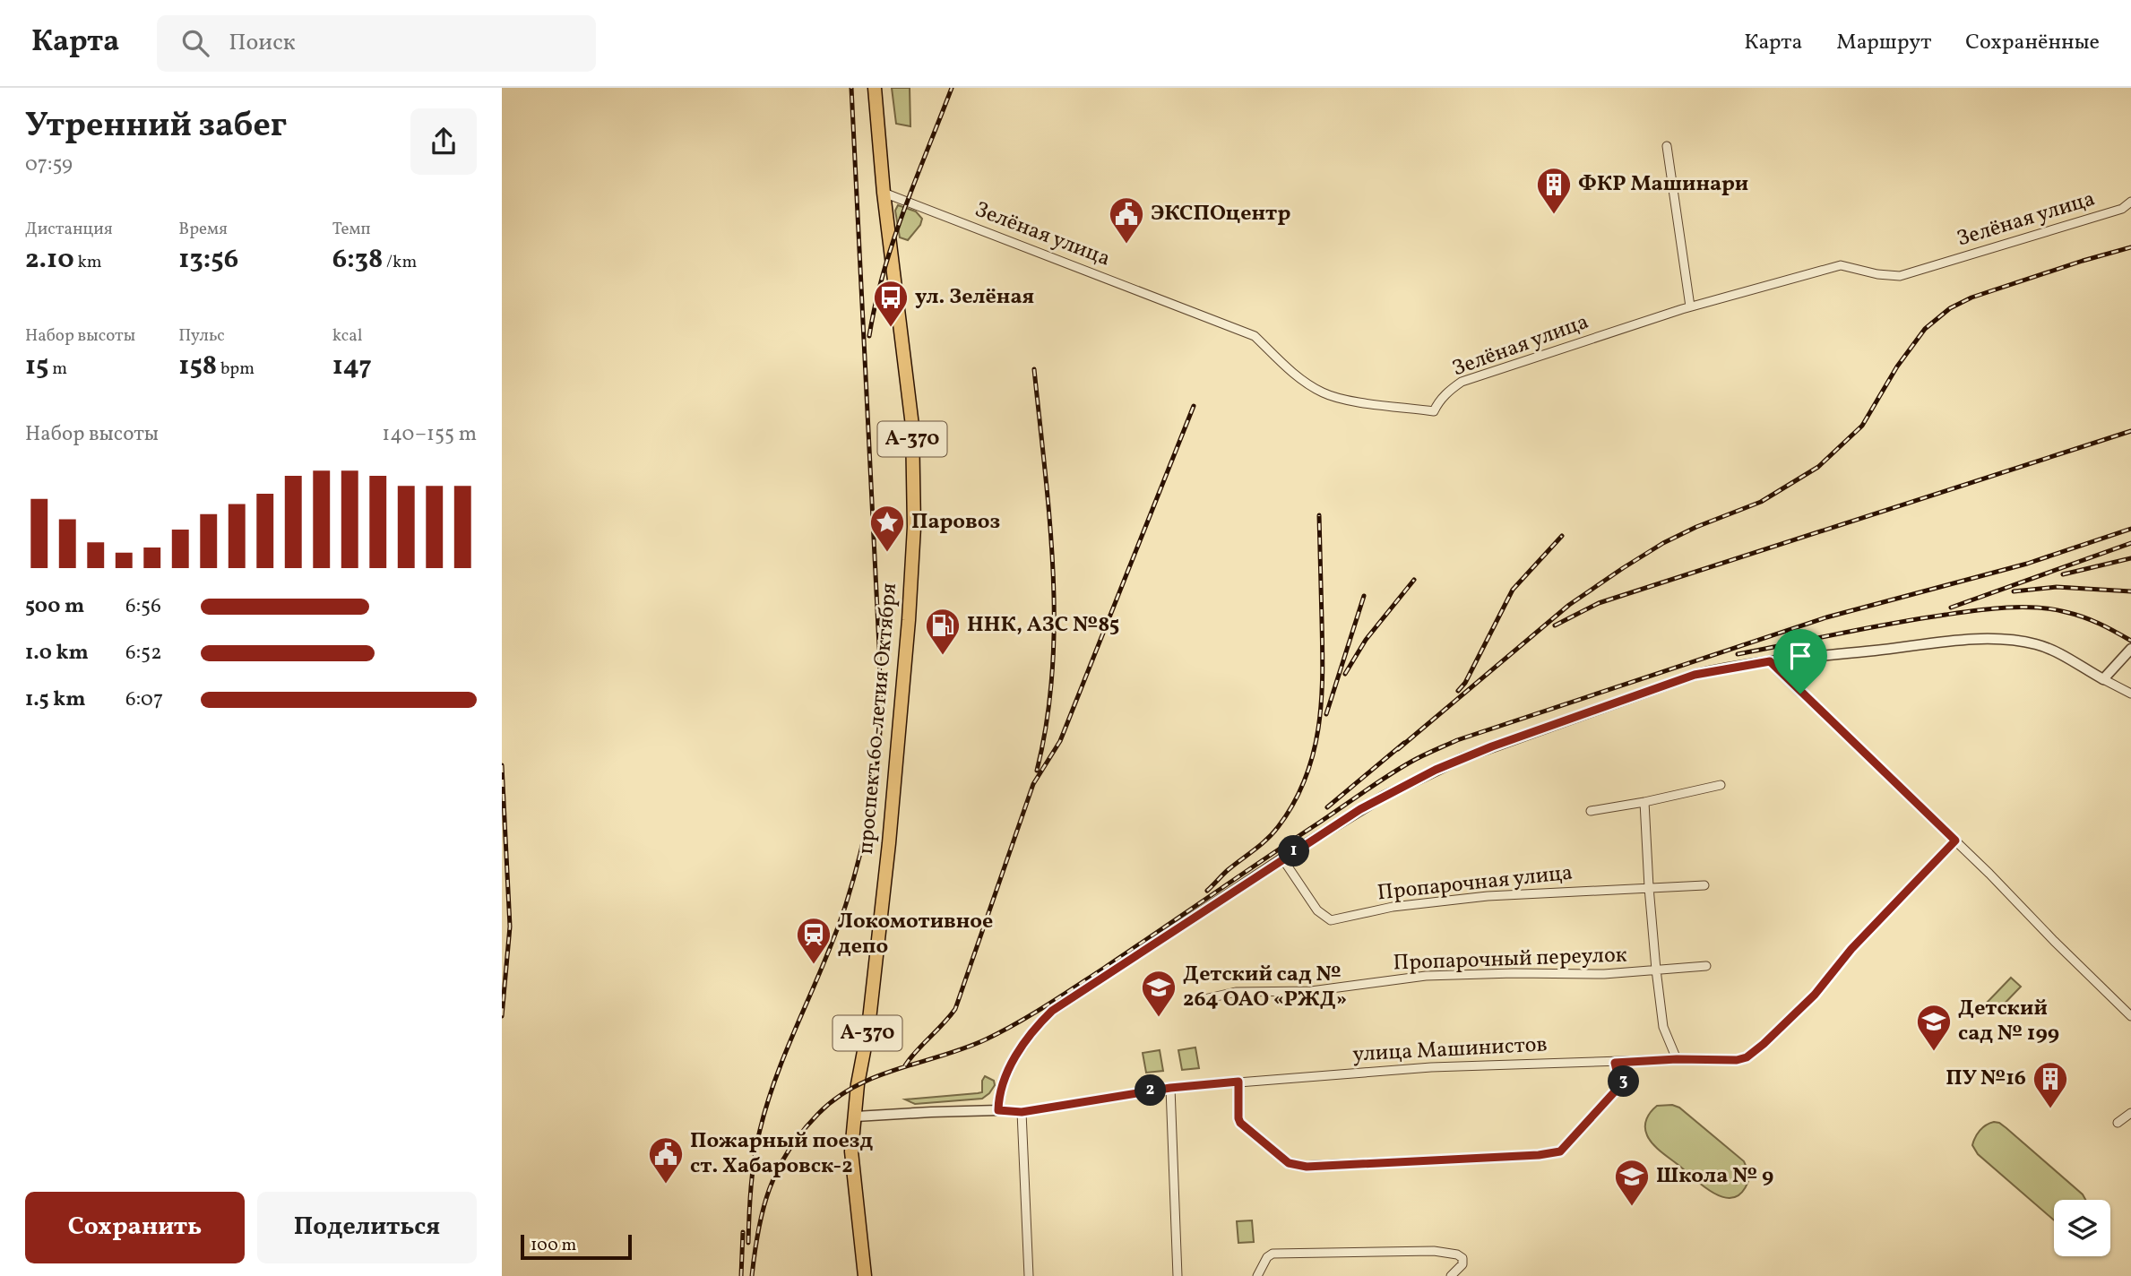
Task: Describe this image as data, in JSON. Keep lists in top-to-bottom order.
{
  "streets": {
    "highway": ["А-370", "проспект 60-летия Октября"],
    "street": [
      "Зелёная улица",
      "Пропарочная улица",
      "Пропарочный переулок",
      "улица Машинистов"
    ]
  },
  "crossings": [
    ["Зелёная улица", "проспект 60-летия Октября"],
    ["проспект 60-летия Октября", "улица Машинистов"]
  ],
  "places": {
    "building": ["ФКР Машинари", "ПУ №16"],
    "public building": ["ЭКСПОцентр", "Пожарный поезд ст. Хабаровск-2"],
    "bus stop": ["ул. Зелёная"],
    "place": ["Паровоз"],
    "fuel station": ["ННК, АЗС №85"],
    "station": ["Локомотивное депо"],
    "school or university": ["Детский сад № 264 ОАО «РЖД»", "Детский сад № 199", "Школа № 9"]
  },
  "scale_bar": "100 m",
  "page": {
    "header": "Карта",
    "search": "Поиск",
    "nav": ["Карта", "Маршрут", "Сохранённые"],
    "heading": ["Утренний забег", "07:59"],
    "stats": [
      ["Дистанция", "2.10 km"],
      ["Время", "13:56"],
      ["Темп", "6:38 /km"],
      ["Набор высоты", "15 m"],
      ["Пульс", "158 bpm"],
      ["kcal", "147"]
    ],
    "chart": ["Набор высоты", "140–155 m"],
    "list": [
      {
        "name": "500 m",
        "note": "6:56"
      },
      {
        "name": "1.0 km",
        "note": "6:52"
      },
      {
        "name": "1.5 km",
        "note": "6:07"
      }
    ],
    "pins": ["1", "3", "2"],
    "buttons": ["Сохранить", "Поделиться"],
    "scale": "100 m"
  }
}
